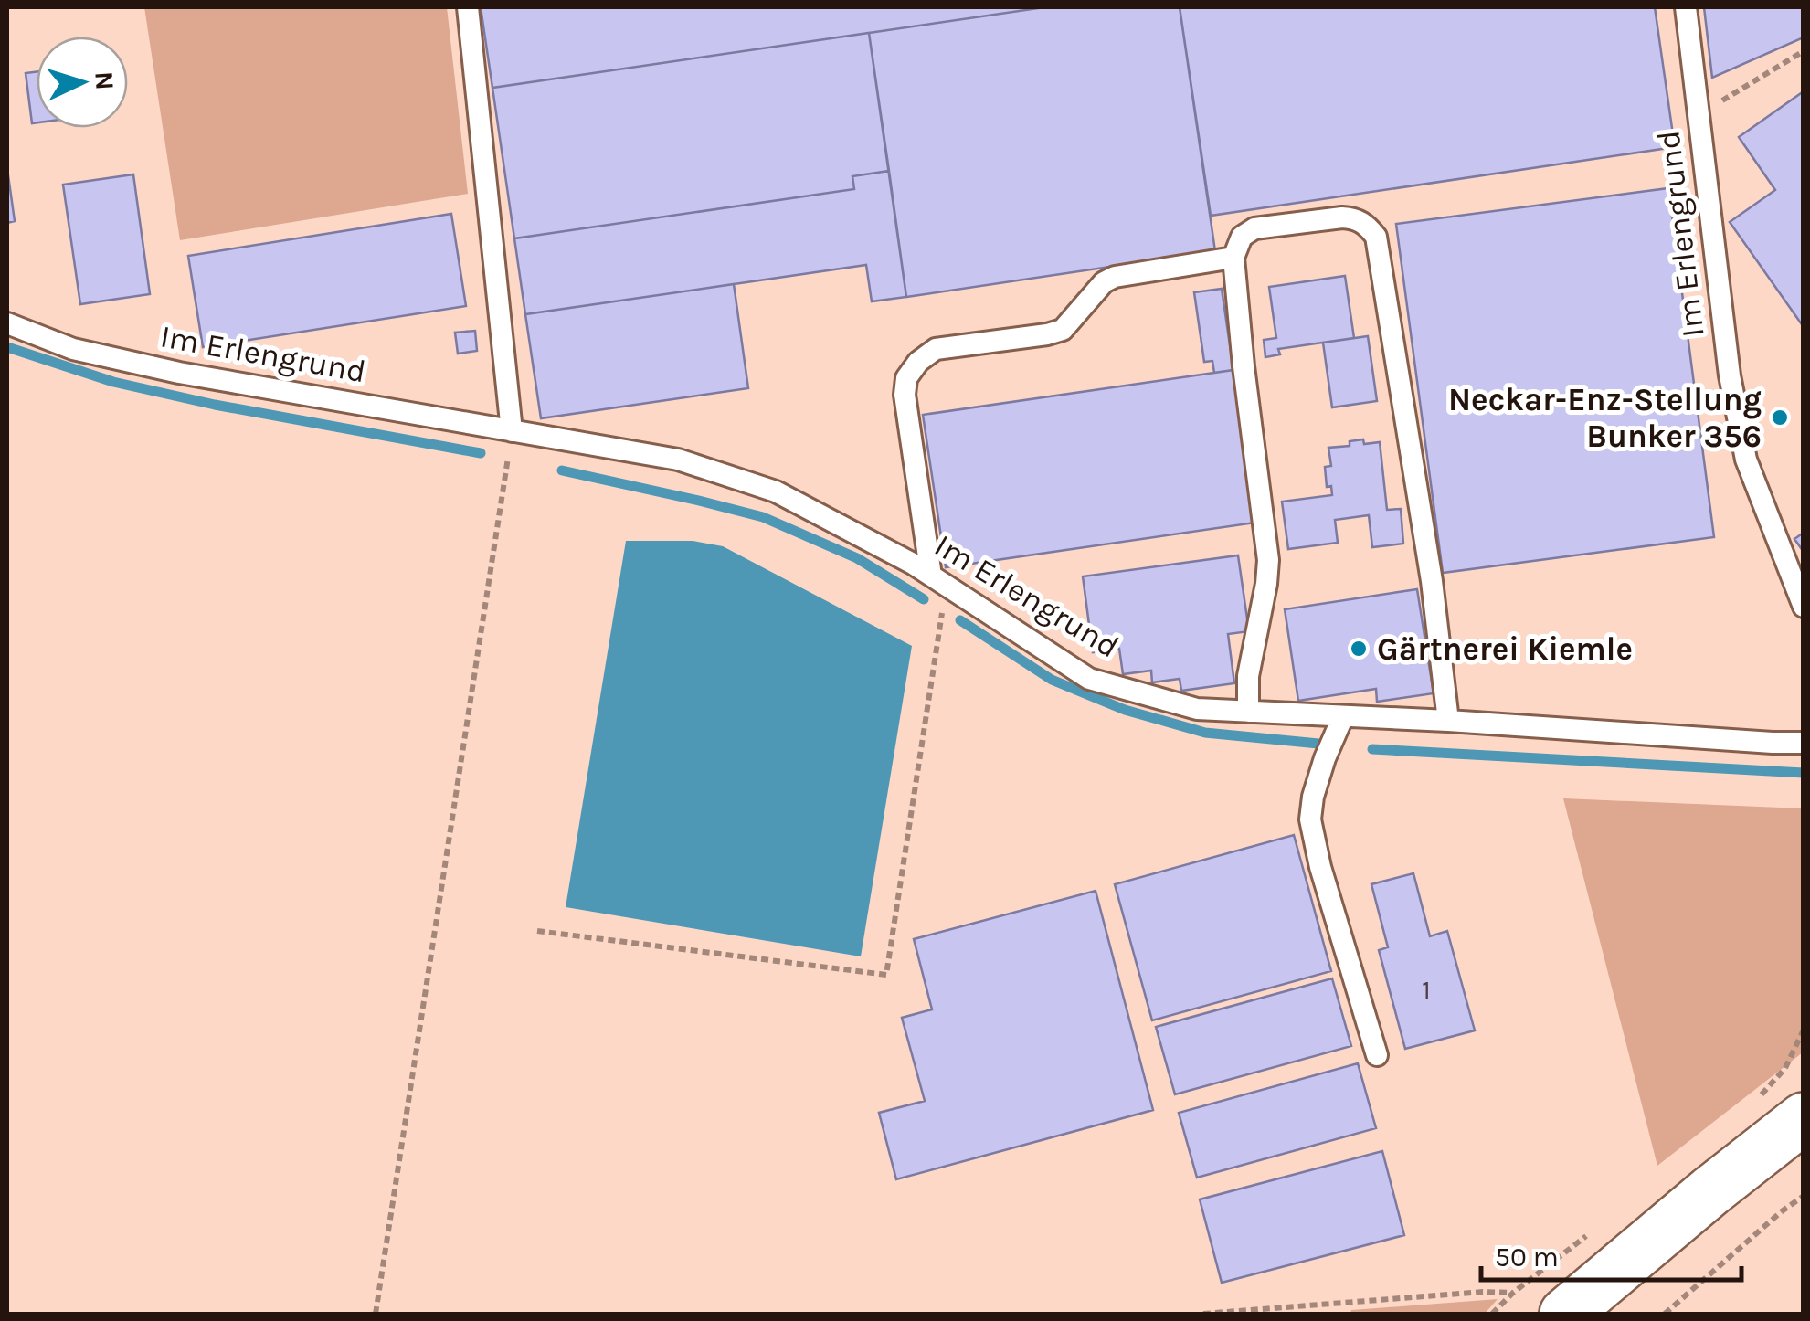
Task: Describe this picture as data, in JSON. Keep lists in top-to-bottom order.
{
  "streets": {
    "lane": ["Im Erlengrund"]
  },
  "places": ["Neckar-Enz-Stellung Bunker 356", "Gärtnerei Kiemle"],
  "house_numbers": ["1"],
  "scale_bar": "50 m",
  "north": "right"
}
